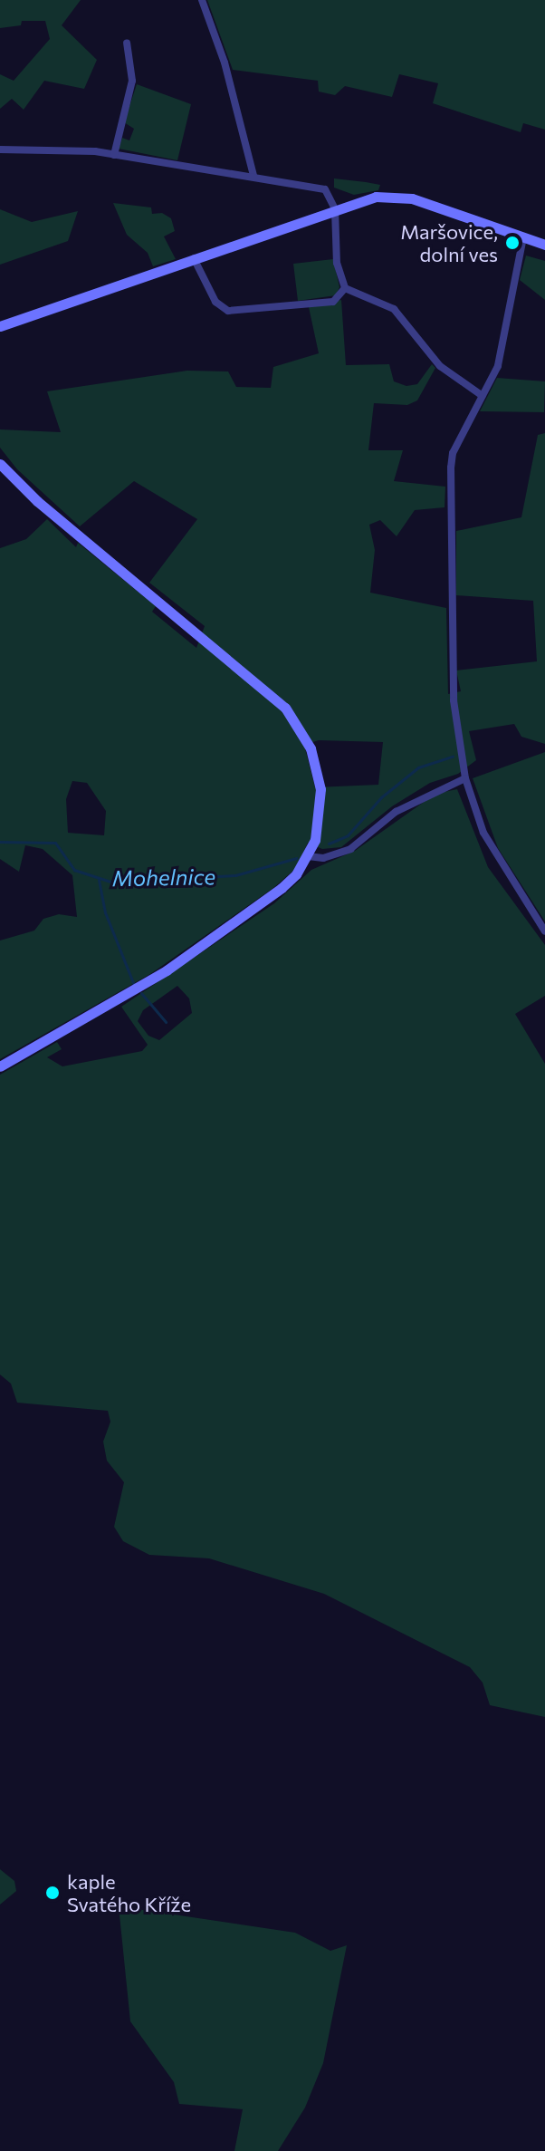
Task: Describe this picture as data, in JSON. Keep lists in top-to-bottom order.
{
  "water": ["Mohelnice"],
  "places": ["Maršovice, dolní ves", "kaple Svatého Kříže"]
}
